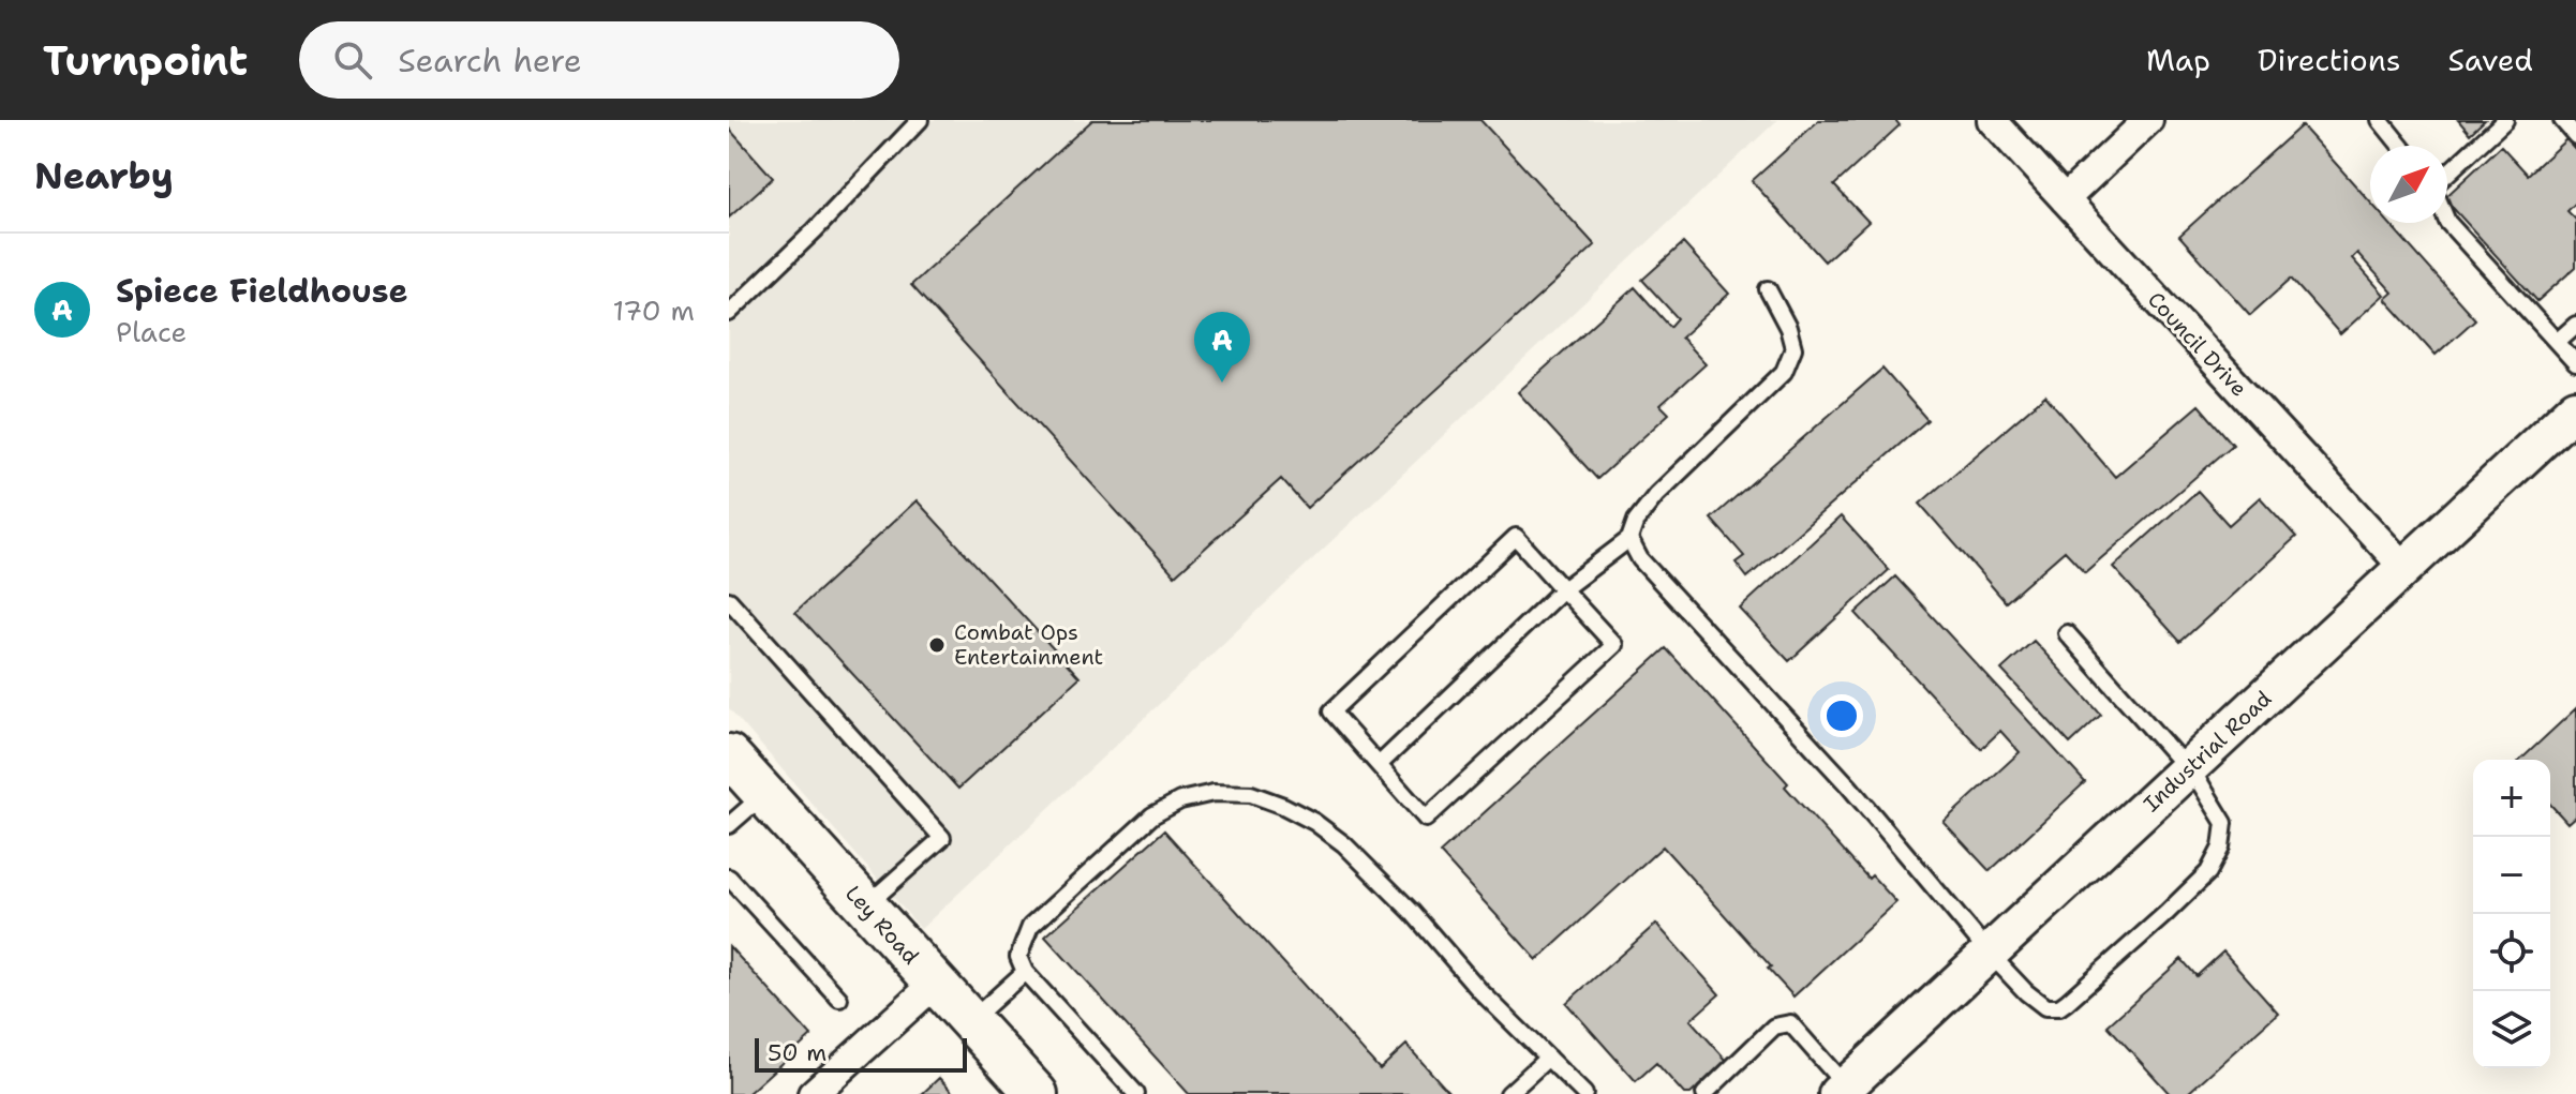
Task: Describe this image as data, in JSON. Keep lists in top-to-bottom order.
{
  "streets": {
    "main road": ["Ley Road"],
    "street": ["Council Drive", "Industrial Road"]
  },
  "crossings": [
    ["Council Drive", "Industrial Road"]
  ],
  "places": ["Combat Ops Entertainment"],
  "scale_bar": "50 m",
  "north": "top right",
  "page": {
    "header": "Turnpoint",
    "search": "Search here",
    "nav": ["Map", "Directions", "Saved"],
    "heading": "Nearby",
    "list": [
      {
        "mark": "A",
        "name": "Spiece Fieldhouse",
        "note": "Place",
        "value": "170 m"
      }
    ],
    "pins": "A",
    "map_buttons": ["+", "−"],
    "scale": "50 m"
  }
}
